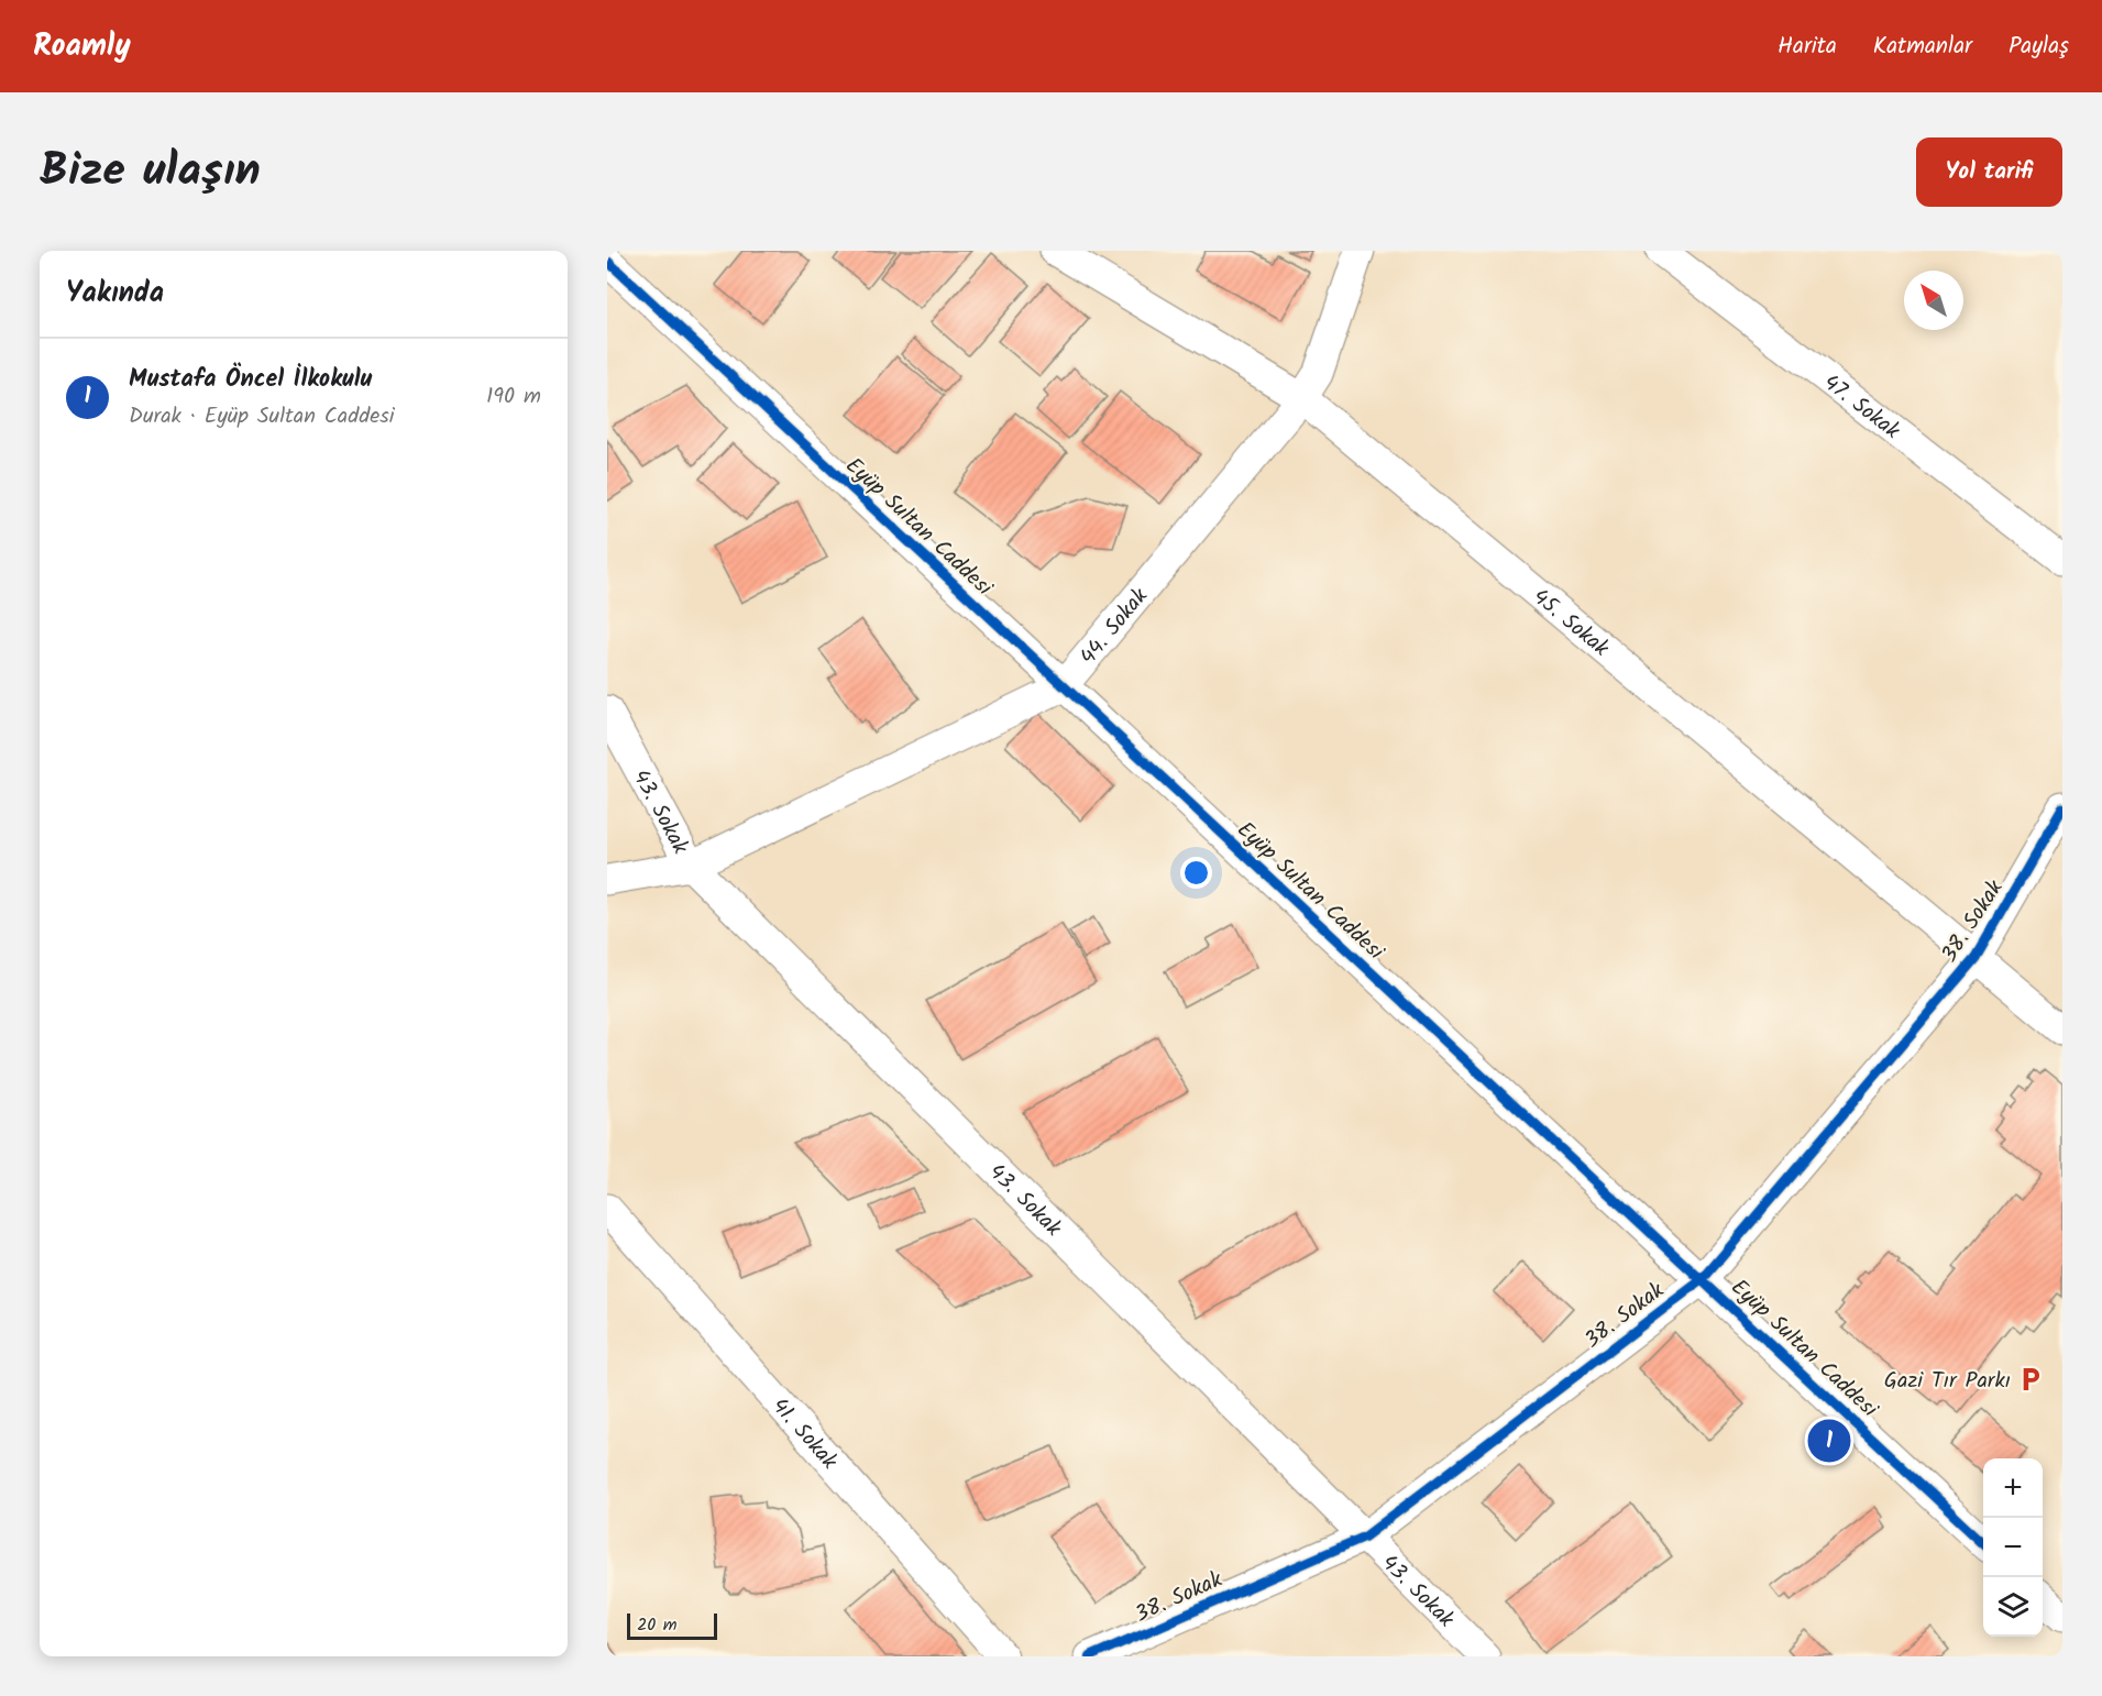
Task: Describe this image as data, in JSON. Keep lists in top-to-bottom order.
{
  "streets": {
    "street": [
      "47. Sokak",
      "Eyüp Sultan Caddesi",
      "45. Sokak",
      "44. Sokak",
      "43. Sokak",
      "38. Sokak",
      "41. Sokak"
    ]
  },
  "crossings": [
    ["Eyüp Sultan Caddesi", "44. Sokak"],
    ["Eyüp Sultan Caddesi", "38. Sokak"],
    ["45. Sokak", "44. Sokak"],
    ["45. Sokak", "38. Sokak"],
    ["44. Sokak", "43. Sokak"],
    ["43. Sokak", "38. Sokak"]
  ],
  "places": {
    "parking": ["Gazi Tır Parkı"]
  },
  "scale_bar": "20 m",
  "north": "top left",
  "page": {
    "header": "Roamly",
    "nav": ["Harita", "Katmanlar", "Paylaş"],
    "title": "Bize ulaşın",
    "buttons": "Yol tarifi",
    "heading": "Yakında",
    "list": [
      {
        "mark": "1",
        "name": "Mustafa Öncel İlkokulu",
        "note": "Durak · Eyüp Sultan Caddesi",
        "value": "190 m"
      }
    ],
    "pins": "1",
    "map_buttons": ["+", "−"],
    "scale": "20 m"
  }
}
